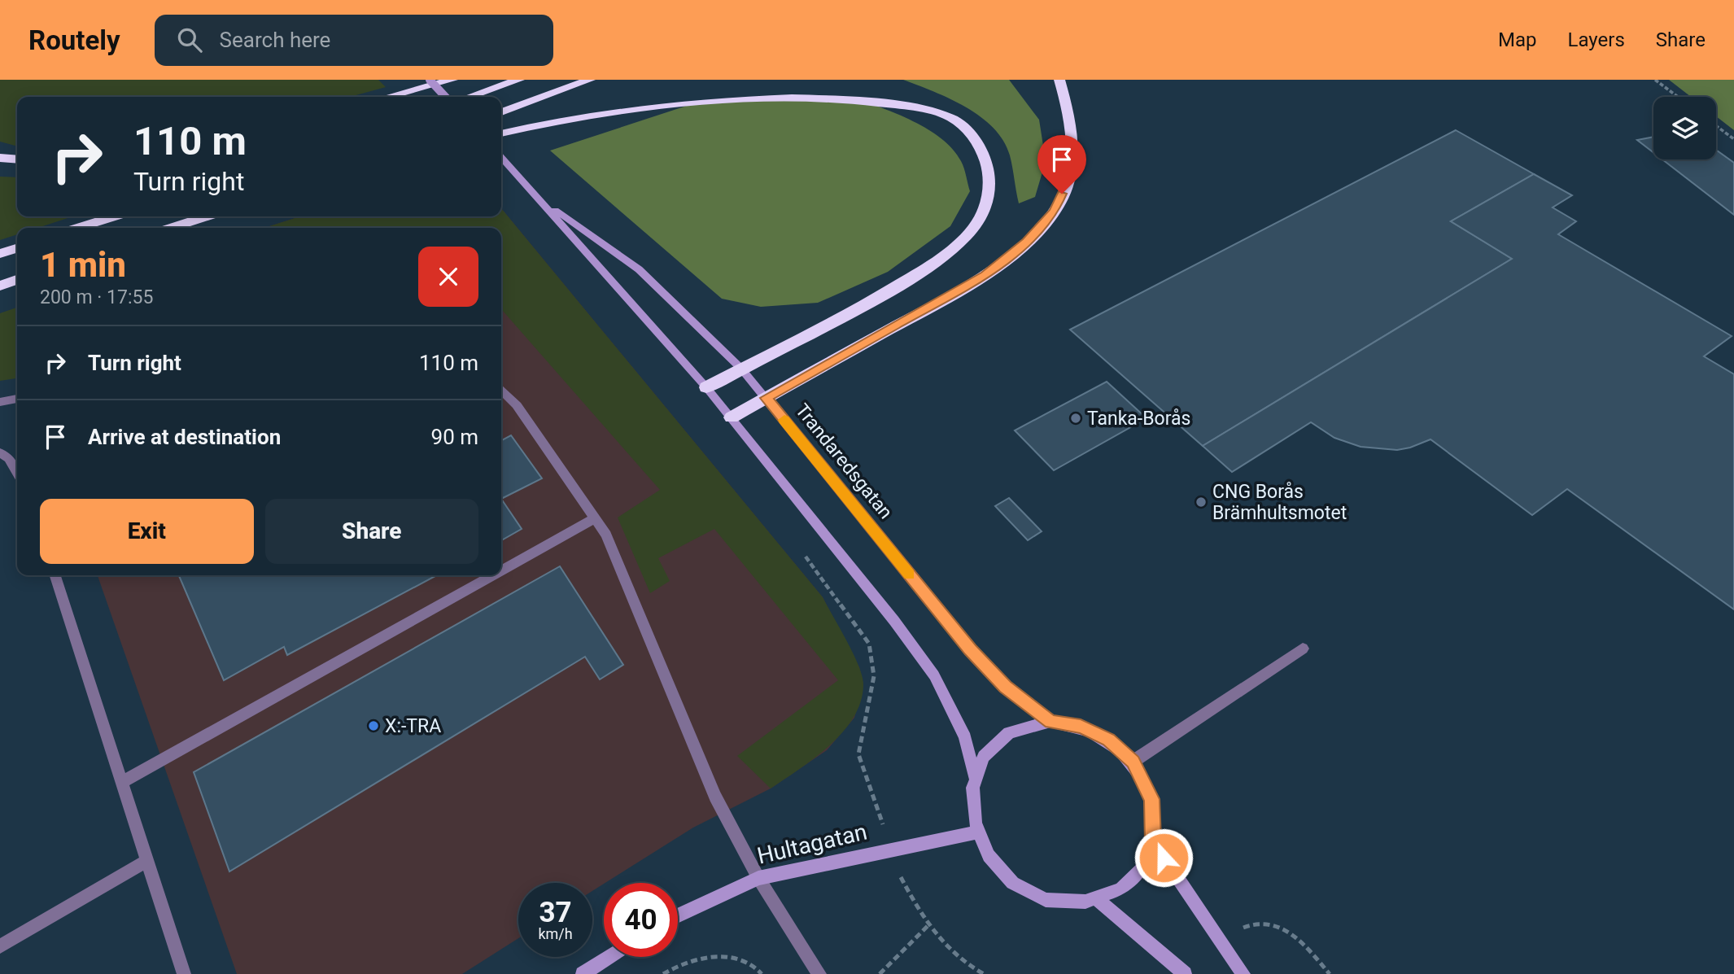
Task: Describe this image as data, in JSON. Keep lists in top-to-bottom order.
{
  "streets": {
    "street": ["Trandaredsgatan", "Hultagatan"]
  },
  "crossings": [
    ["Trandaredsgatan", "Hultagatan"]
  ],
  "places": ["Tanka-Borås", "CNG Borås Brämhultsmotet", "X:-TRA"],
  "page": {
    "header": "Routely",
    "search": "Search here",
    "nav": ["Map", "Layers", "Share"],
    "turn": ["110 m", "Turn right"],
    "heading": ["1 min", "200 m · 17:55"],
    "list": [
      {
        "name": "Turn right",
        "value": "110 m"
      },
      {
        "name": "Arrive at destination",
        "value": "90 m"
      }
    ],
    "buttons": ["Exit", "Share"],
    "speed": "37 km/h",
    "limit": "40"
  }
}
